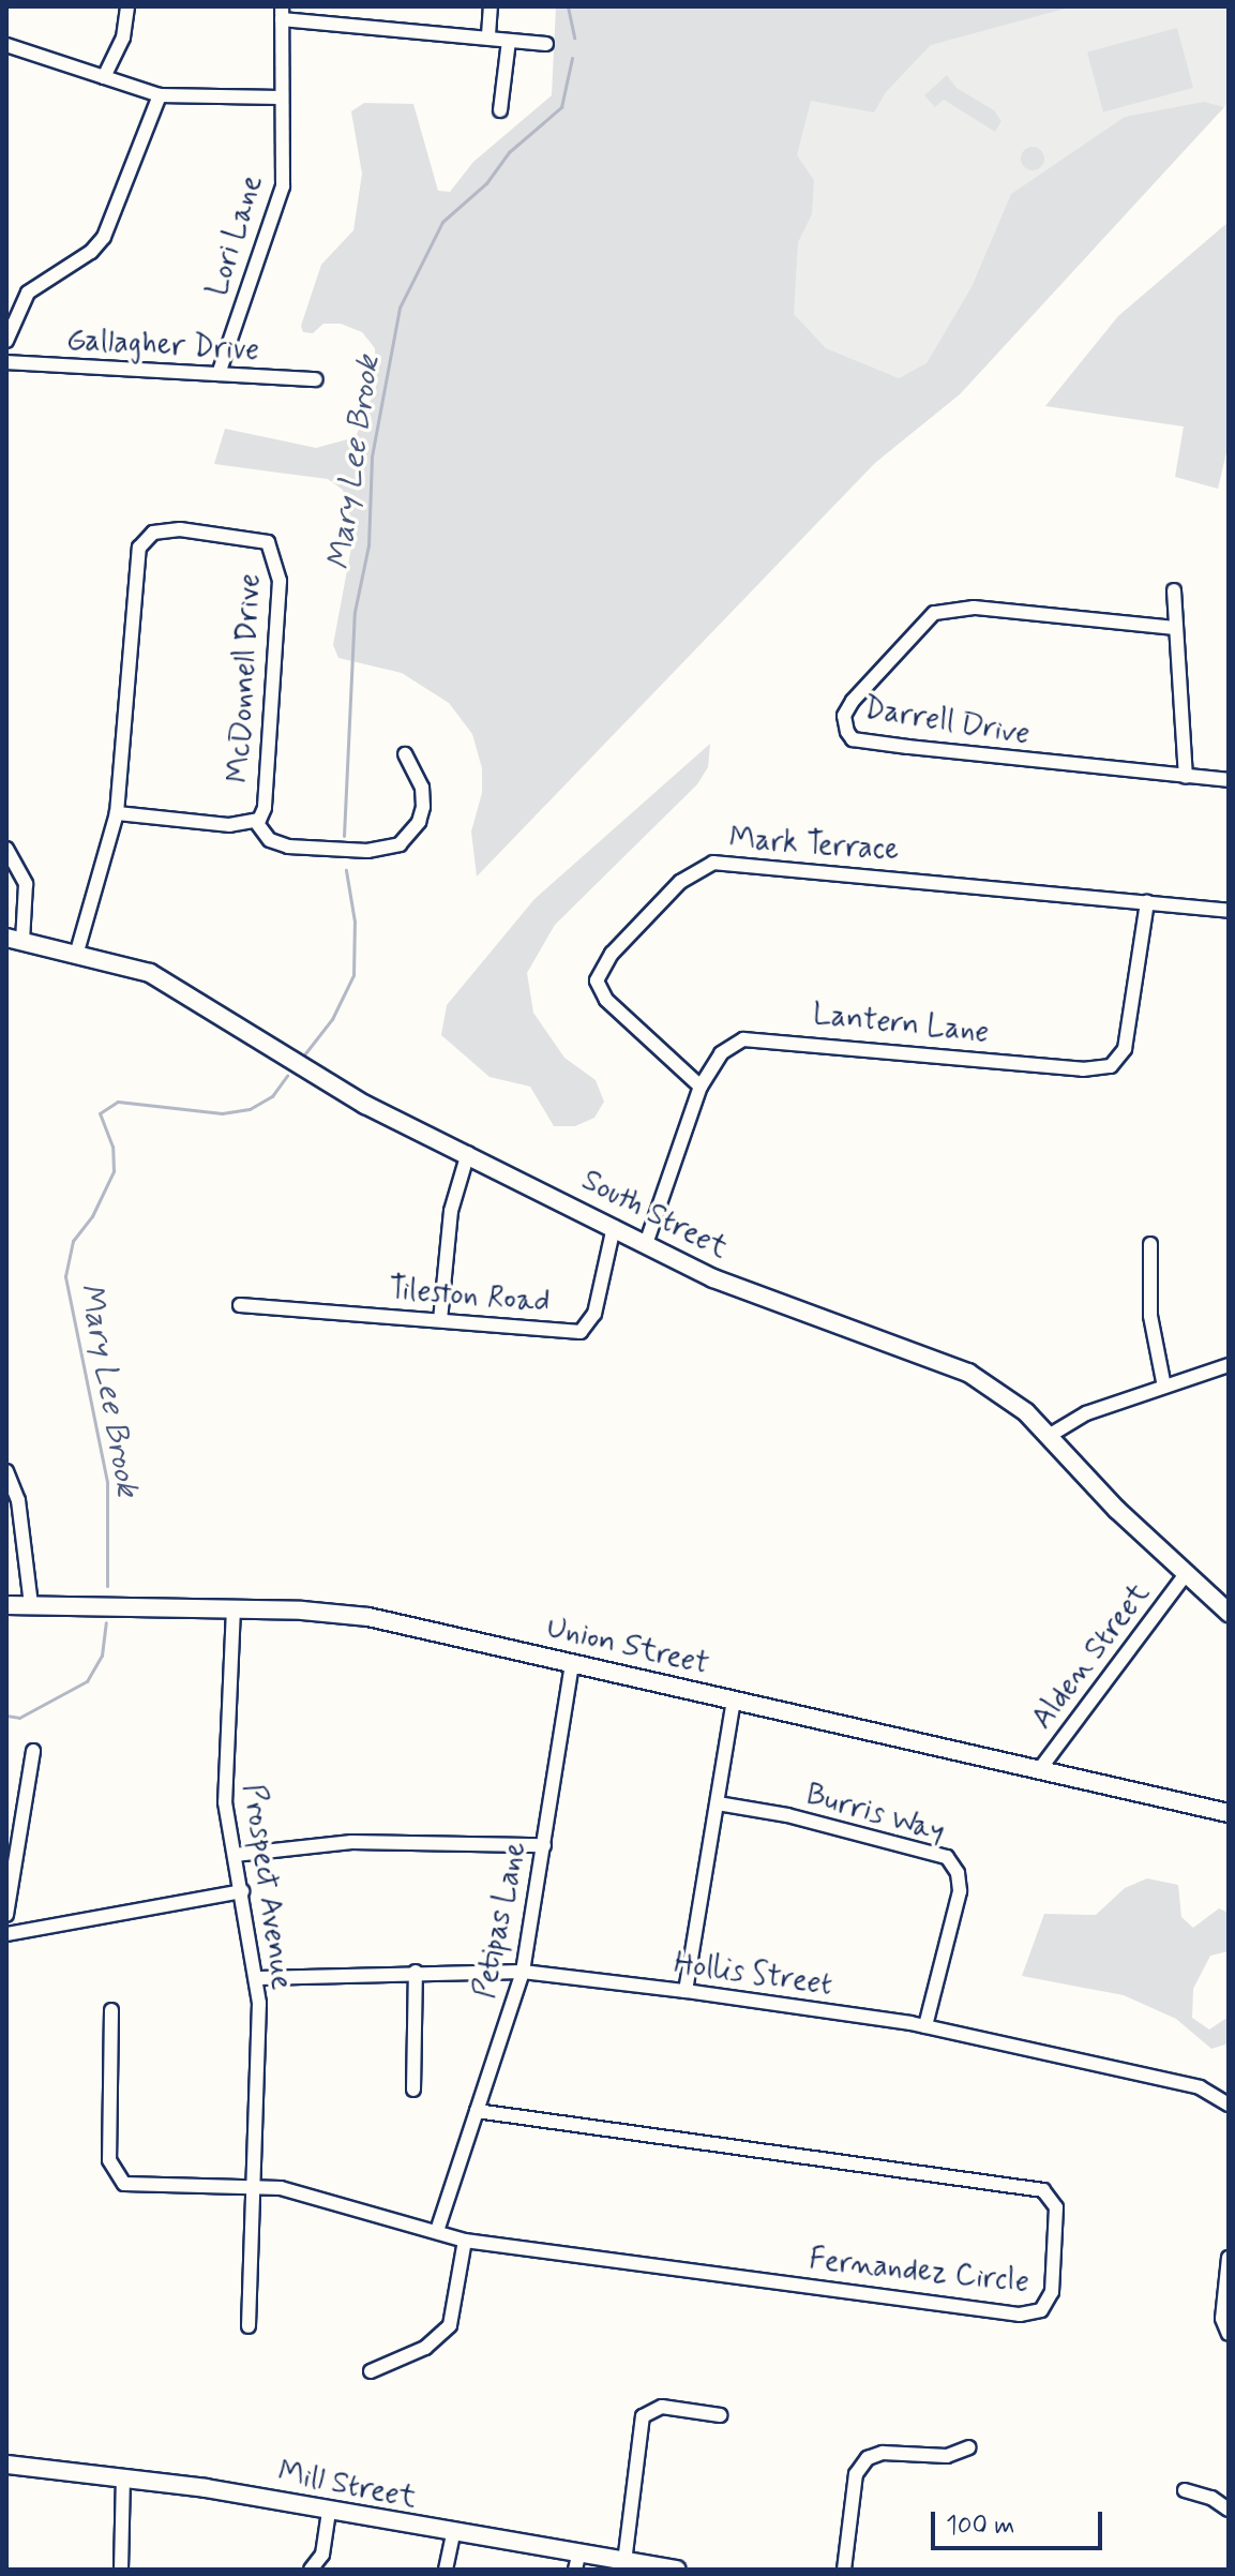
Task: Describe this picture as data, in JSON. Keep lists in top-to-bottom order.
{
  "streets": {
    "main road": ["South Street", "Union Street", "Mill Street"],
    "street": [
      "Lori Lane",
      "Gallagher Drive",
      "McDonnell Drive",
      "Darrell Drive",
      "Mark Terrace",
      "Lantern Lane",
      "Tileston Road",
      "Alden Street",
      "Burris Way",
      "Prospect Avenue",
      "Petipas Lane",
      "Hollis Street",
      "Fernandez Circle"
    ]
  },
  "crossings": [
    ["Lori Lane", "Gallagher Drive"],
    ["McDonnell Drive", "South Street"],
    ["Mark Terrace", "Lantern Lane"],
    ["Lantern Lane", "South Street"],
    ["South Street", "Tileston Road"],
    ["South Street", "Alden Street"],
    ["Union Street", "Alden Street"],
    ["Union Street", "Prospect Avenue"],
    ["Union Street", "Petipas Lane"],
    ["Burris Way", "Hollis Street"],
    ["Prospect Avenue", "Hollis Street"],
    ["Prospect Avenue", "Fernandez Circle"],
    ["Petipas Lane", "Hollis Street"],
    ["Petipas Lane", "Fernandez Circle"]
  ],
  "water": ["Mary Lee Brook"],
  "scale_bar": "100 m"
}
